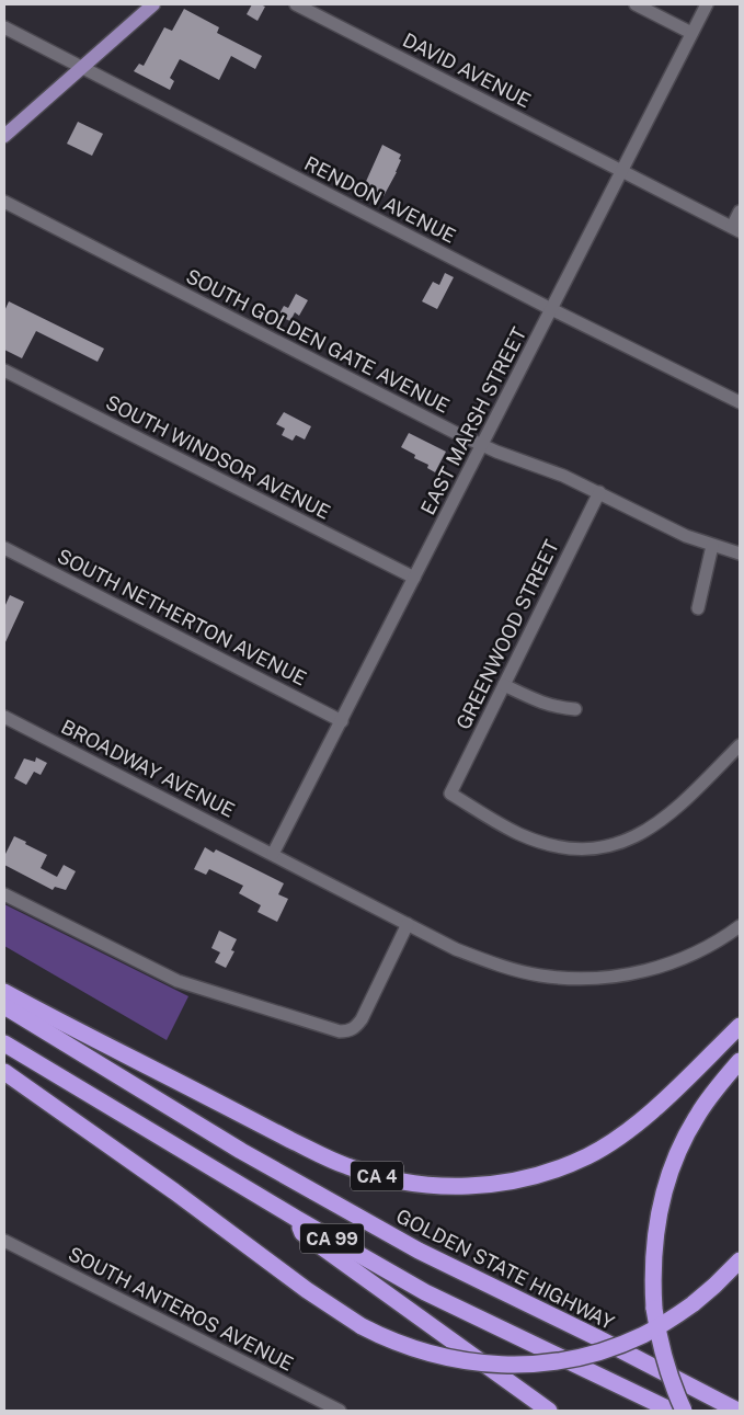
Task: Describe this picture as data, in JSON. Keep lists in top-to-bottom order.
{
  "streets": {
    "highway": ["CA 4", "CA 99", "GOLDEN STATE HIGHWAY"],
    "street": [
      "DAVID AVENUE",
      "RENDON AVENUE",
      "SOUTH GOLDEN GATE AVENUE",
      "EAST MARSH STREET",
      "SOUTH WINDSOR AVENUE",
      "SOUTH NETHERTON AVENUE",
      "GREENWOOD STREET",
      "BROADWAY AVENUE",
      "SOUTH ANTEROS AVENUE"
    ]
  },
  "crossings": [
    ["DAVID AVENUE", "EAST MARSH STREET"],
    ["RENDON AVENUE", "EAST MARSH STREET"],
    ["SOUTH GOLDEN GATE AVENUE", "EAST MARSH STREET"],
    ["SOUTH GOLDEN GATE AVENUE", "GREENWOOD STREET"],
    ["EAST MARSH STREET", "SOUTH WINDSOR AVENUE"],
    ["EAST MARSH STREET", "SOUTH NETHERTON AVENUE"],
    ["EAST MARSH STREET", "BROADWAY AVENUE"]
  ]
}
